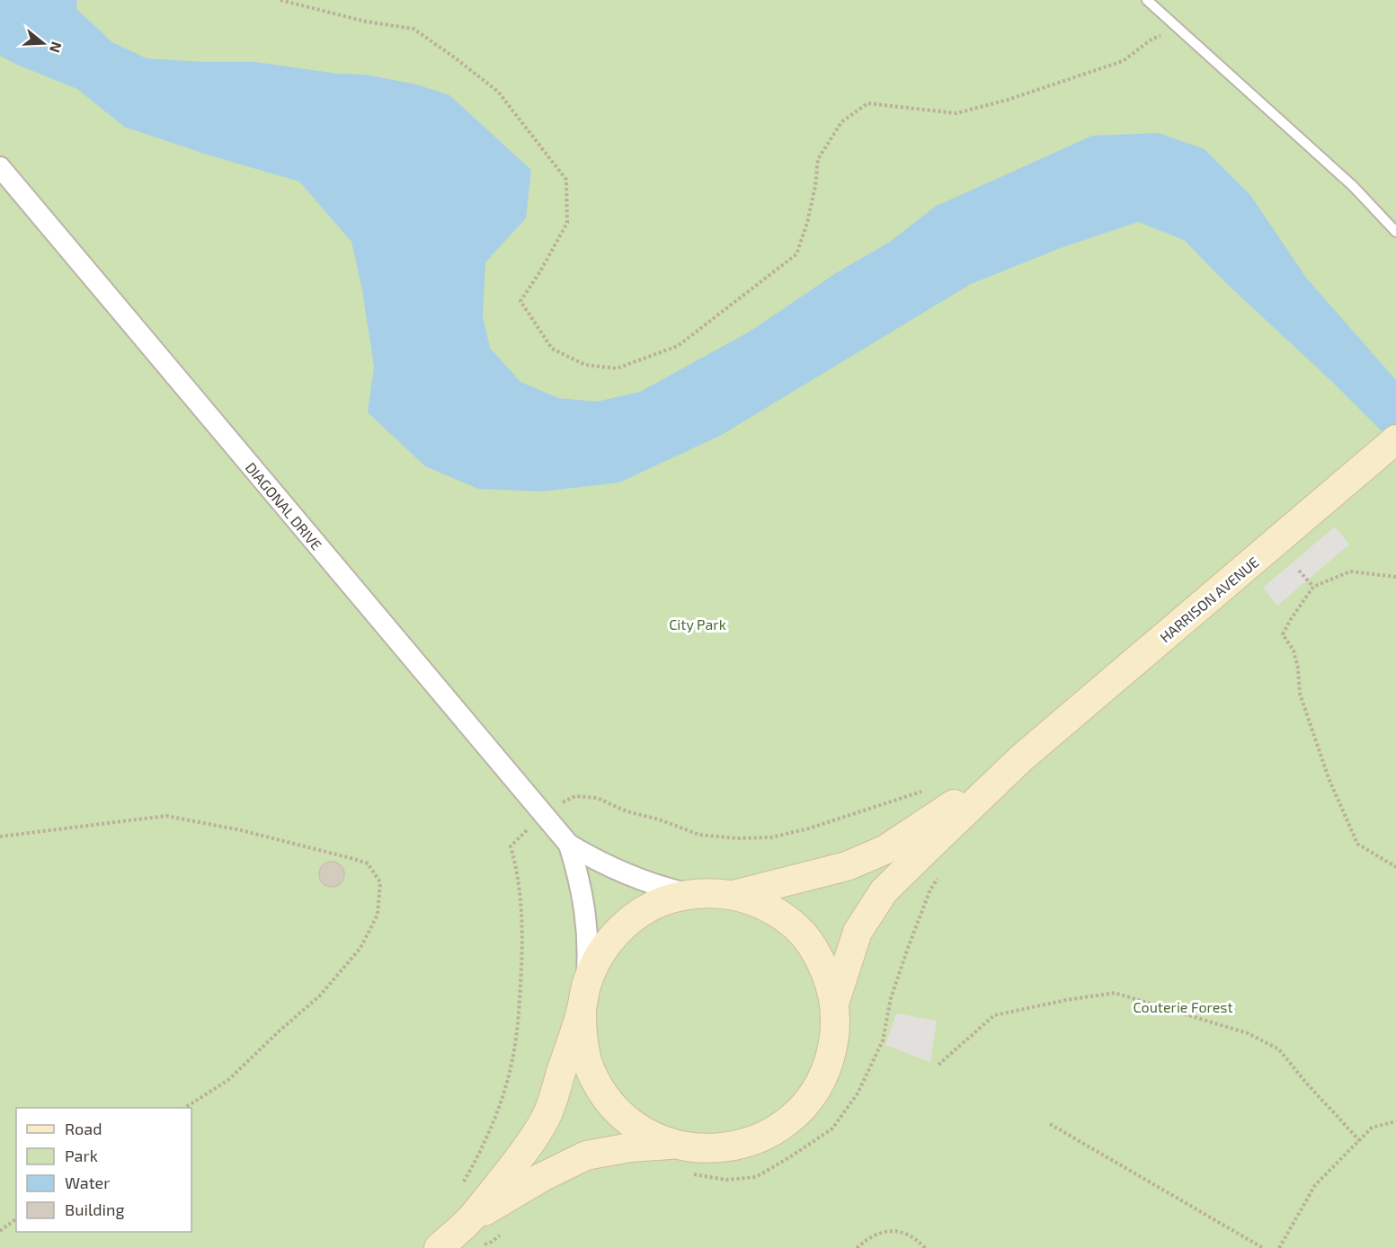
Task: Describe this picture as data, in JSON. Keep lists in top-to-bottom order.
{
  "streets": {
    "street": ["DIAGONAL DRIVE", "HARRISON AVENUE"]
  },
  "crossings": [
    ["DIAGONAL DRIVE", "HARRISON AVENUE"]
  ],
  "parks": ["City Park", "Couterie Forest"],
  "legend": [
    "Road",
    "Park",
    "Water",
    "Building"
  ],
  "north": "right"
}
